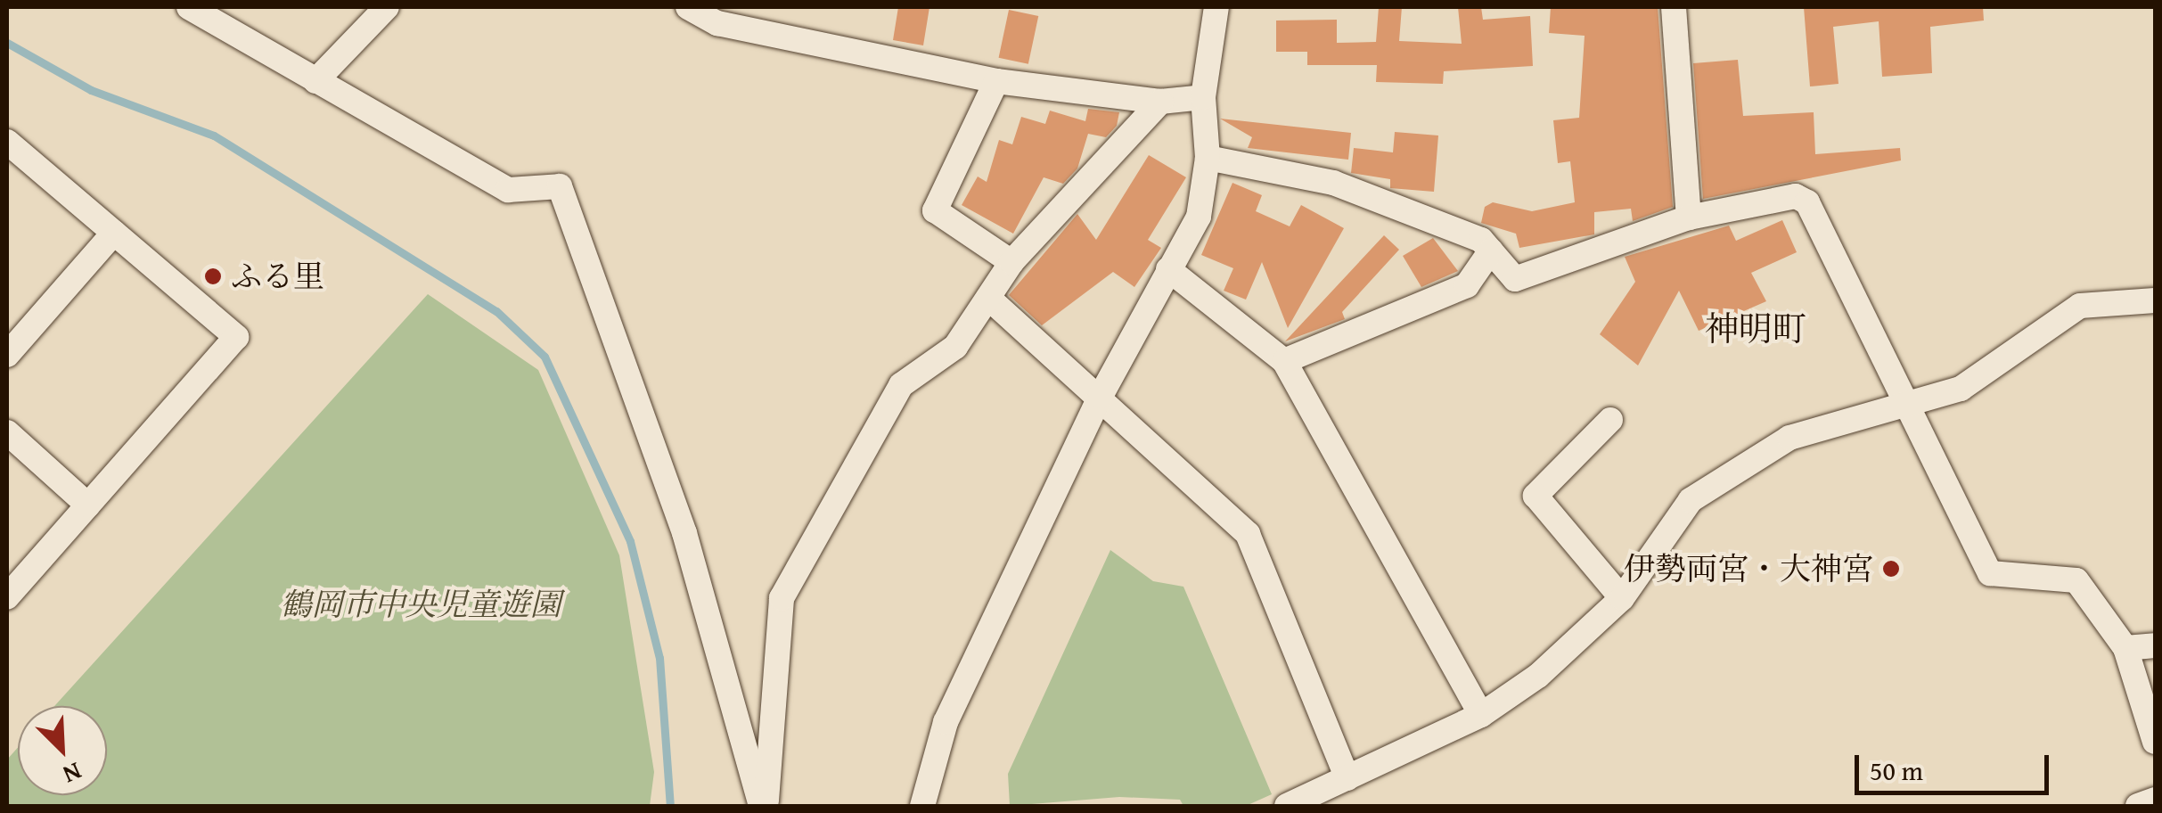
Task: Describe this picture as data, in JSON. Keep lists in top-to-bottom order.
{
  "districts": ["神明町"],
  "parks": ["鶴岡市中央児童遊園"],
  "places": ["ふる里", "伊勢両宮・大神宮"],
  "scale_bar": "50 m",
  "north": "bottom right"
}
